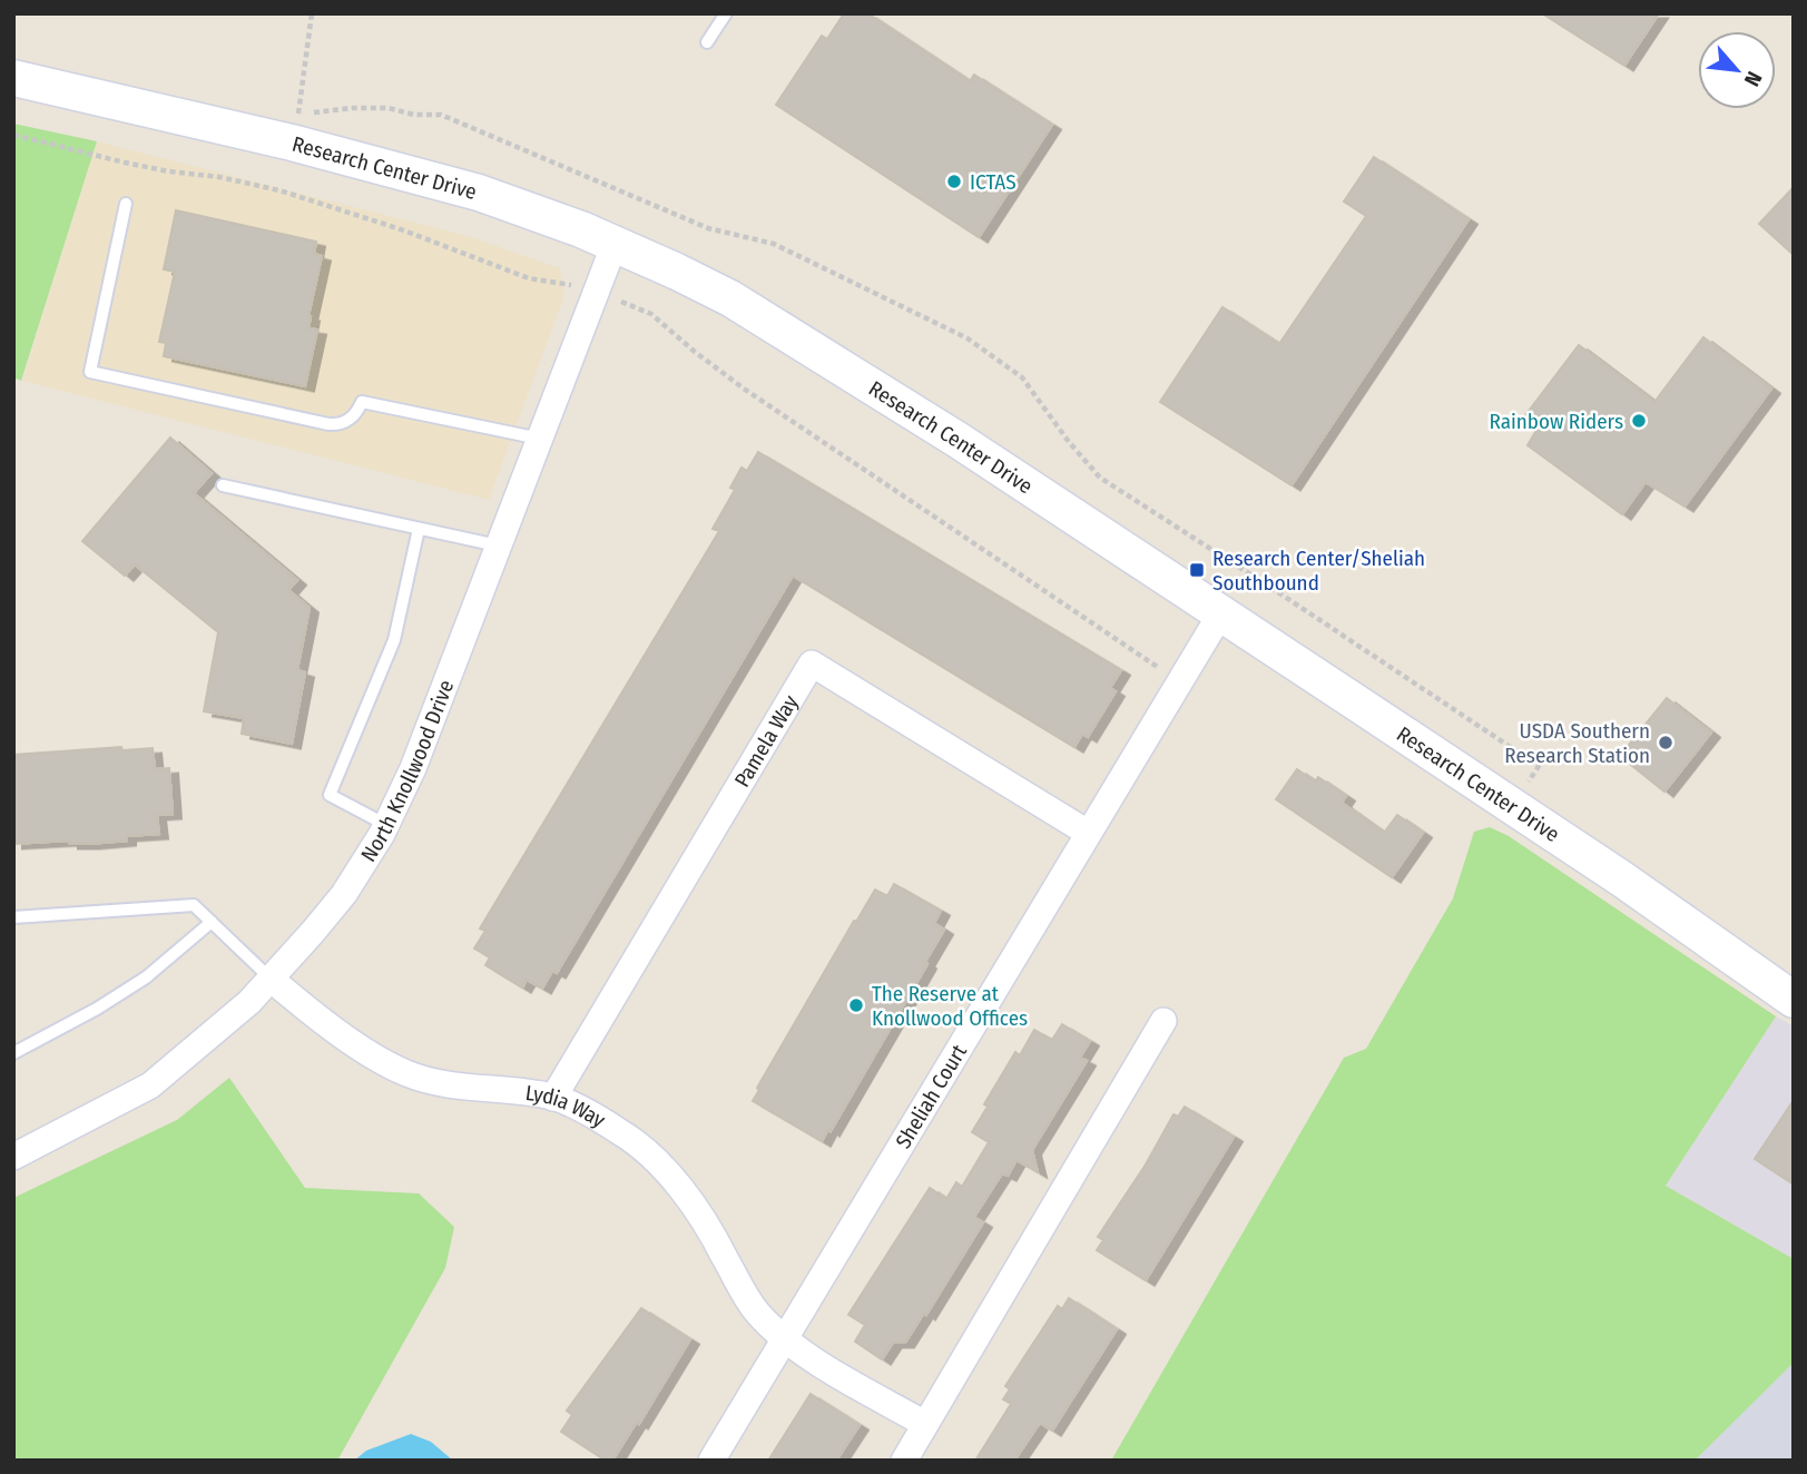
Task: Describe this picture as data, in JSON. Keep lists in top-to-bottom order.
{
  "streets": {
    "main road": ["Research Center Drive"],
    "street": [
      "Pamela Way",
      "North Knollwood Drive",
      "Sheliah Court",
      "Lydia Way"
    ]
  },
  "crossings": [
    ["Research Center Drive", "North Knollwood Drive"],
    ["Research Center Drive", "Sheliah Court"],
    ["Pamela Way", "Sheliah Court"],
    ["Pamela Way", "Lydia Way"],
    ["North Knollwood Drive", "Lydia Way"],
    ["Sheliah Court", "Lydia Way"]
  ],
  "places": {
    "other": [
      "ICTAS",
      "Rainbow Riders",
      "USDA Southern Research Station",
      "The Reserve at Knollwood Offices"
    ],
    "transit": ["Research Center/Sheliah Southbound"]
  },
  "north": "bottom right"
}
